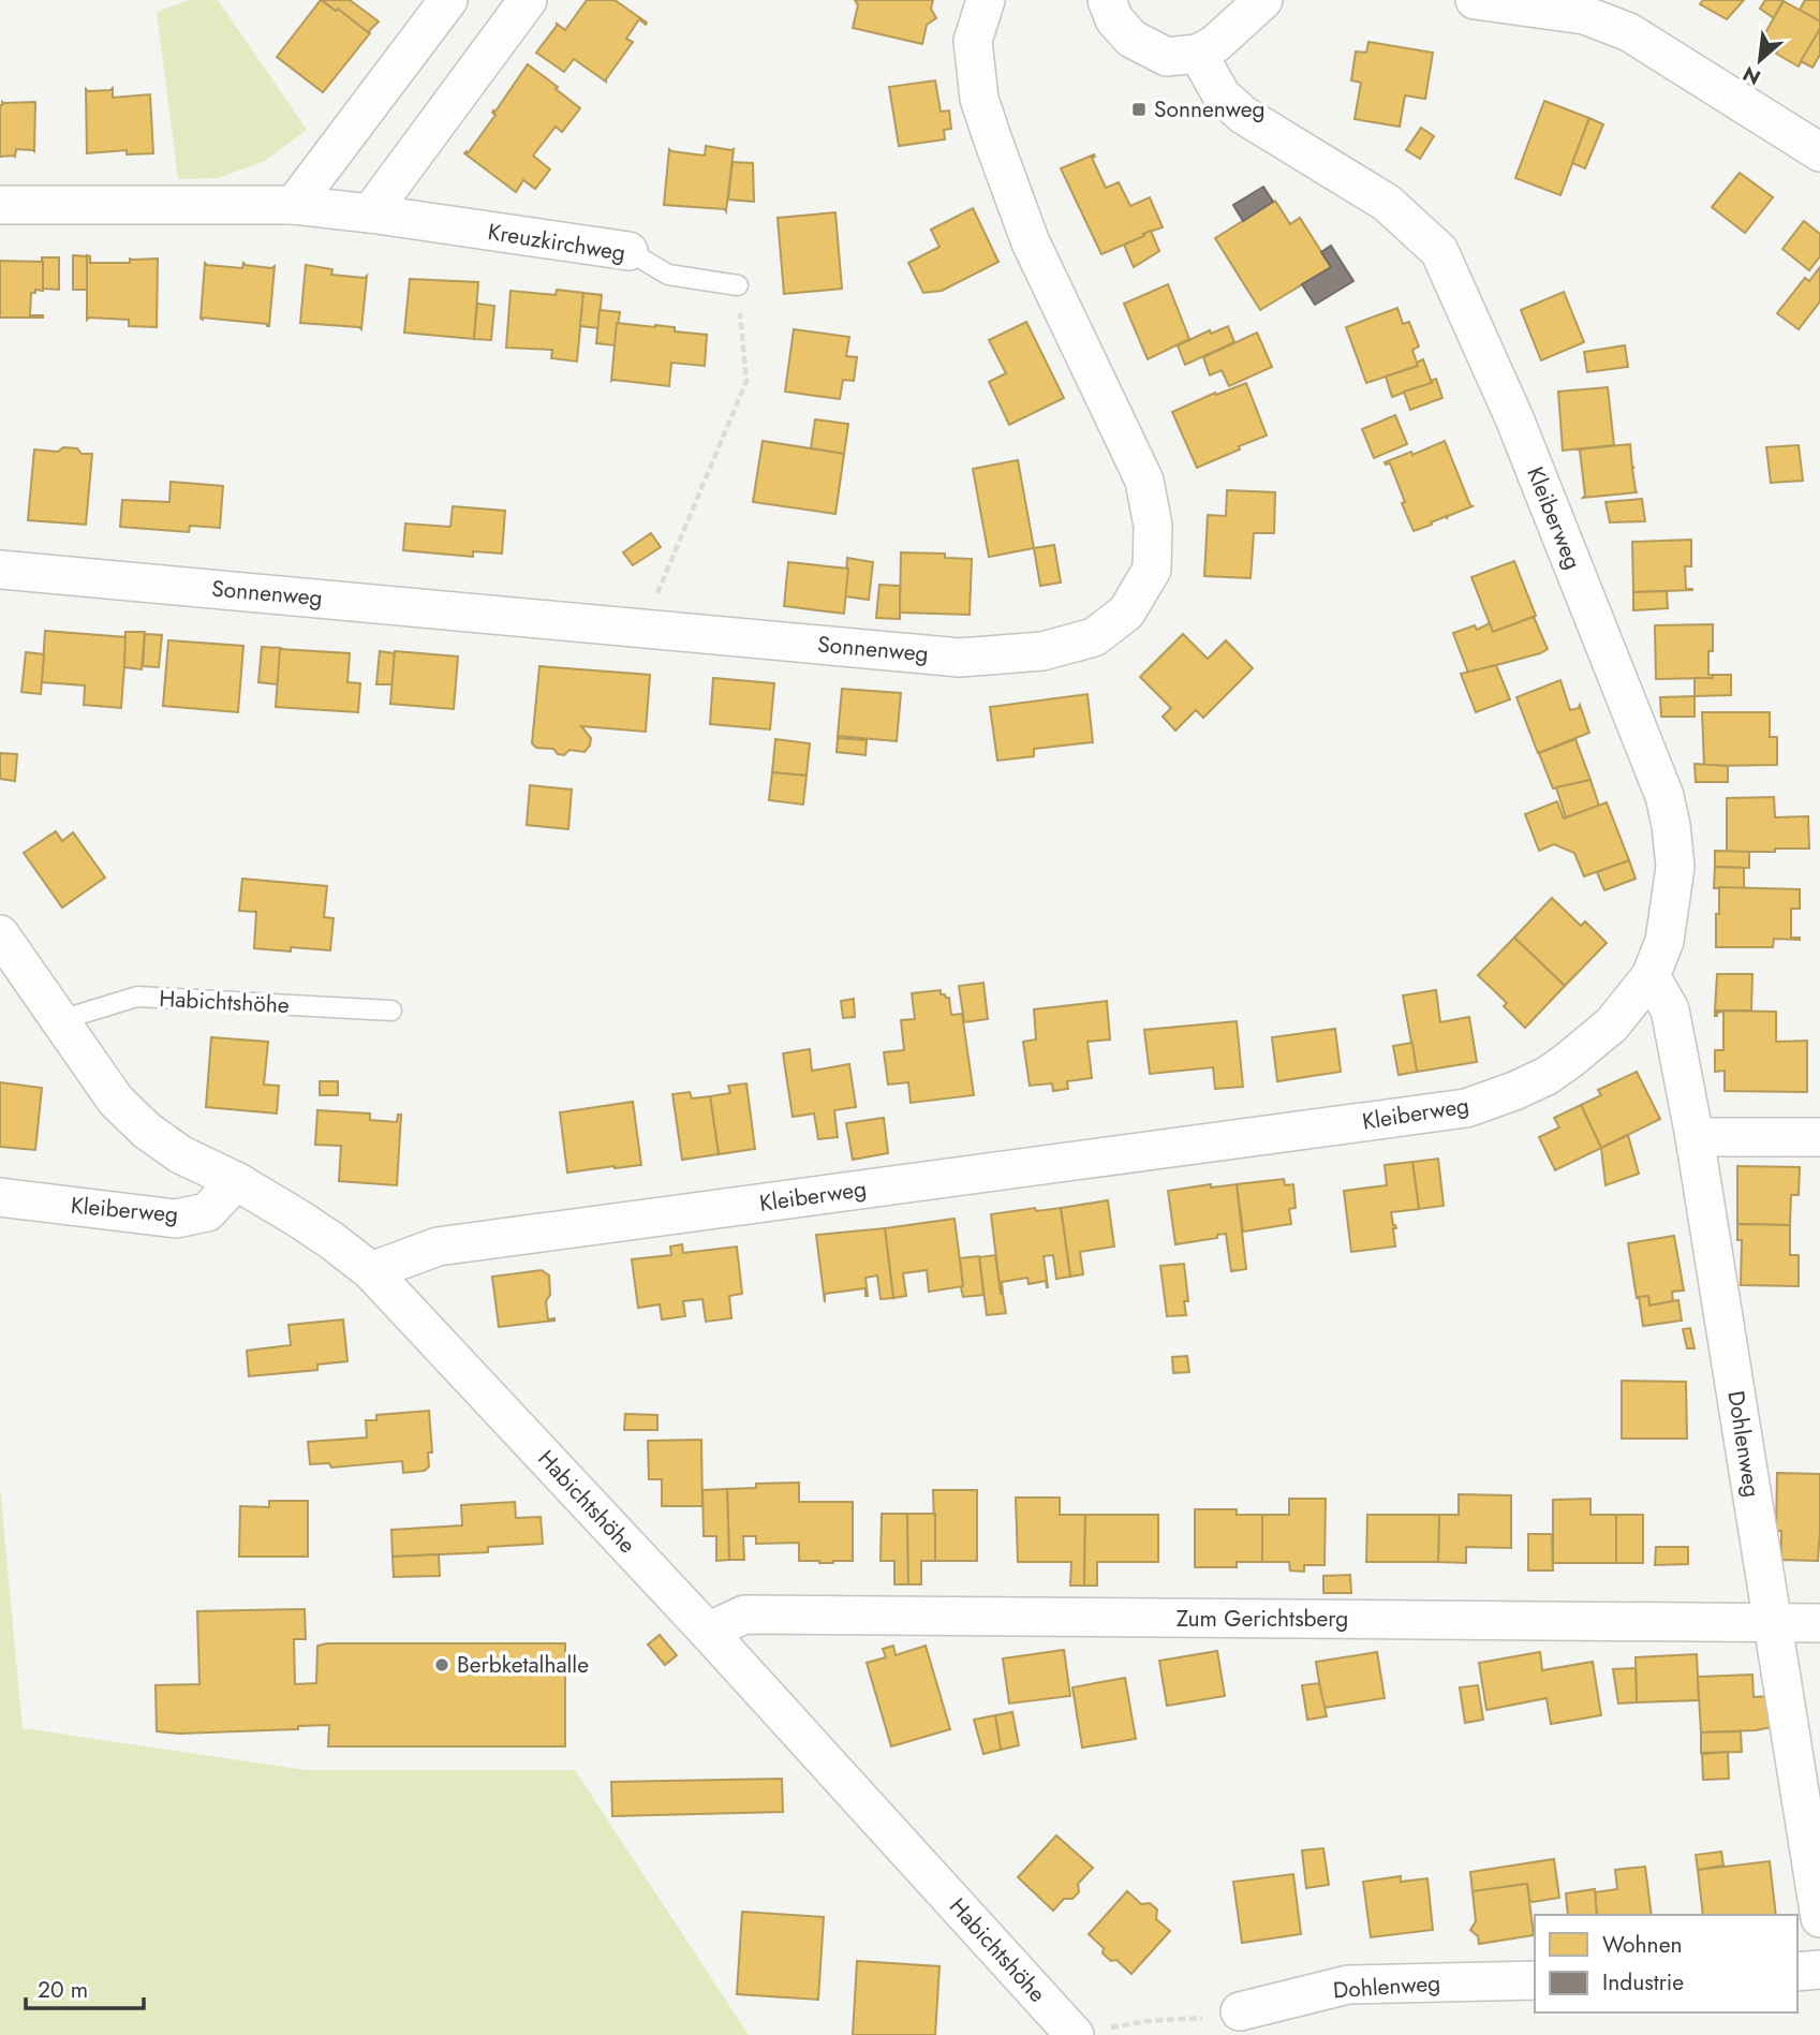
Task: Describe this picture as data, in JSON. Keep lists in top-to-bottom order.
{
  "streets": {
    "street": [
      "Kreuzkirchweg",
      "Kleiberweg",
      "Sonnenweg",
      "Habichtshöhe",
      "Dohlenweg",
      "Zum Gerichtsberg"
    ]
  },
  "crossings": [
    ["Kleiberweg", "Habichtshöhe"],
    ["Kleiberweg", "Dohlenweg"],
    ["Habichtshöhe", "Zum Gerichtsberg"],
    ["Dohlenweg", "Zum Gerichtsberg"]
  ],
  "places": {
    "transit": ["Sonnenweg"],
    "other": ["Berbketalhalle"]
  },
  "legend": ["Wohnen", "Industrie"],
  "scale_bar": "20 m",
  "north": "bottom left"
}
